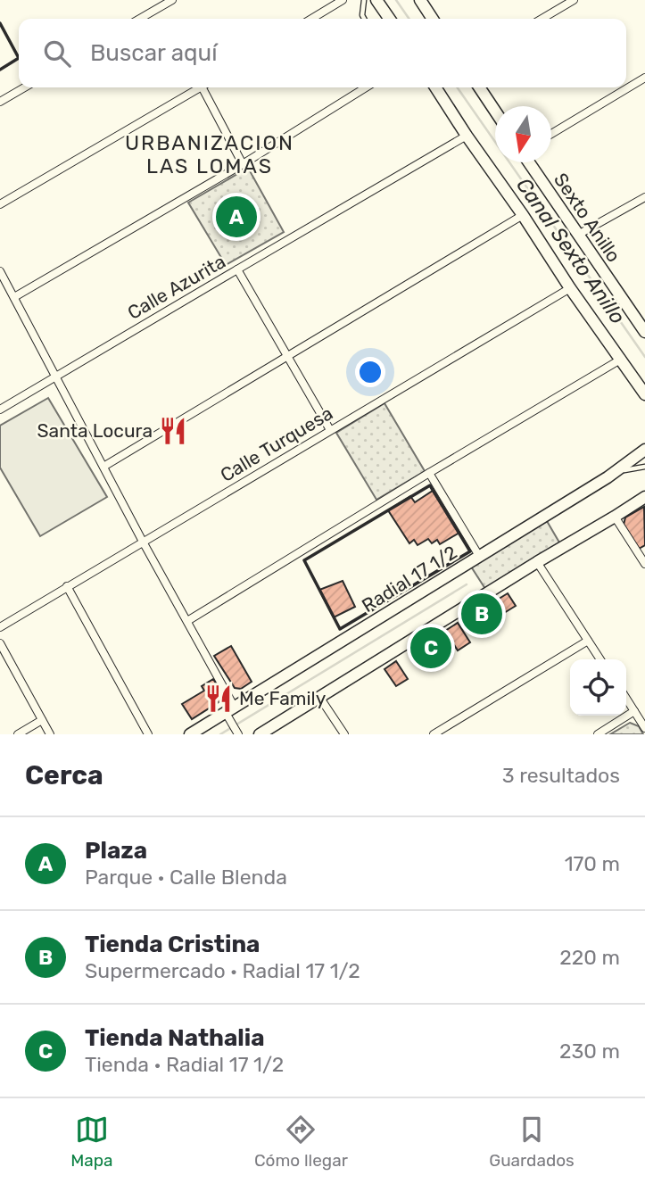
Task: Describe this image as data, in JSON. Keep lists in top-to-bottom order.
{
  "streets": {
    "main road": ["Sexto Anillo", "Radial 17 1/2"],
    "street": ["Calle Azurita", "Calle Turquesa"]
  },
  "districts": ["URBANIZACION LAS LOMAS"],
  "water": ["Canal Sexto Anillo"],
  "places": {
    "restaurant": ["Santa Locura", "Me Family"]
  },
  "north": "bottom",
  "page": {
    "search": "Buscar aquí",
    "pins": ["A", "B", "C"],
    "heading": ["Cerca", "3 resultados"],
    "list": [
      {
        "mark": "A",
        "name": "Plaza",
        "note": "Parque · Calle Blenda",
        "value": "170 m"
      },
      {
        "mark": "B",
        "name": "Tienda Cristina",
        "note": "Supermercado · Radial 17 1/2",
        "value": "220 m"
      },
      {
        "mark": "C",
        "name": "Tienda Nathalia",
        "note": "Tienda · Radial 17 1/2",
        "value": "230 m"
      }
    ],
    "nav": ["Mapa", "Cómo llegar", "Guardados"]
  }
}
